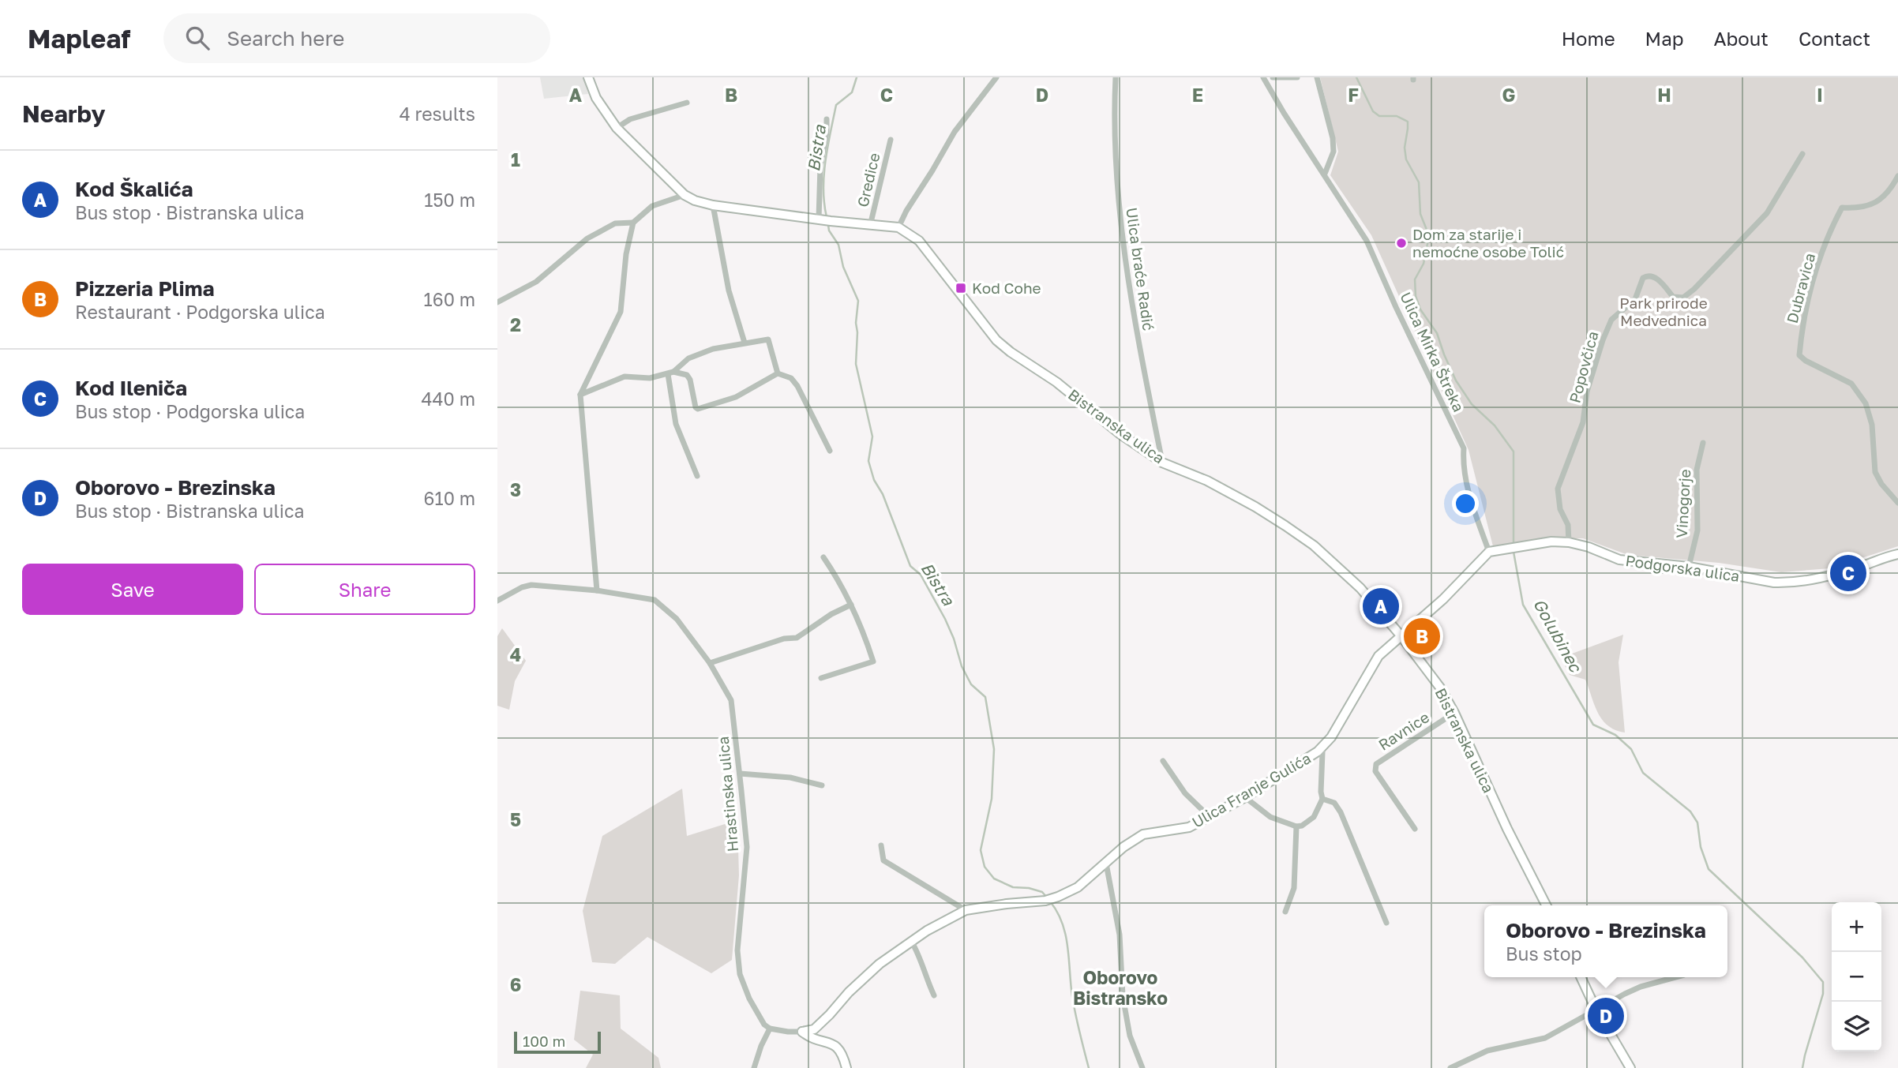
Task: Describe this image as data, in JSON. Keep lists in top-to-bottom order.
{
  "streets": {
    "main road": ["Bistranska ulica", "Podgorska ulica", "Ulica Franje Gulića"],
    "street": [
      "Gredice",
      "Ulica braće Radić",
      "Dubravica",
      "Ulica Mirka Štreka",
      "Popovčica",
      "Vinogorje",
      "Ravnice",
      "Hrastinska ulica"
    ]
  },
  "crossings": [
    ["Ulica braće Radić", "Bistranska ulica"],
    ["Ulica Mirka Štreka", "Podgorska ulica"],
    ["Popovčica", "Podgorska ulica"],
    ["Bistranska ulica", "Ravnice"],
    ["Bistranska ulica", "Ulica Franje Gulića"],
    ["Vinogorje", "Podgorska ulica"]
  ],
  "districts": ["Oborovo Bistransko"],
  "water": ["Bistra", "Golubinec"],
  "parks": ["Park prirode Medvednica"],
  "places": {
    "other": ["Dom za starije i nemoćne osobe Tolić"],
    "transit": ["Kod Cohe"]
  },
  "scale_bar": "100 m",
  "page": {
    "header": "Mapleaf",
    "search": "Search here",
    "nav": [
      "Home",
      "Map",
      "About",
      "Contact"
    ],
    "heading": ["Nearby", "4 results"],
    "list": [
      {
        "mark": "A",
        "name": "Kod Škalića",
        "note": "Bus stop · Bistranska ulica",
        "value": "150 m"
      },
      {
        "mark": "B",
        "name": "Pizzeria Plima",
        "note": "Restaurant · Podgorska ulica",
        "value": "160 m"
      },
      {
        "mark": "C",
        "name": "Kod Ileniča",
        "note": "Bus stop · Podgorska ulica",
        "value": "440 m"
      },
      {
        "mark": "D",
        "name": "Oborovo - Brezinska",
        "note": "Bus stop · Bistranska ulica",
        "value": "610 m"
      }
    ],
    "buttons": ["Save", "Share"],
    "pins": [
      "C",
      "A",
      "B",
      "D"
    ],
    "map_buttons": ["+", "−"],
    "popup": ["Oborovo - Brezinska", "Bus stop"],
    "scale": "100 m"
  },
  "grid": {
    "columns": [
      "A",
      "B",
      "C",
      "D",
      "E",
      "F",
      "G",
      "H",
      "I"
    ],
    "rows": [
      "1",
      "2",
      "3",
      "4",
      "5",
      "6"
    ]
  }
}
